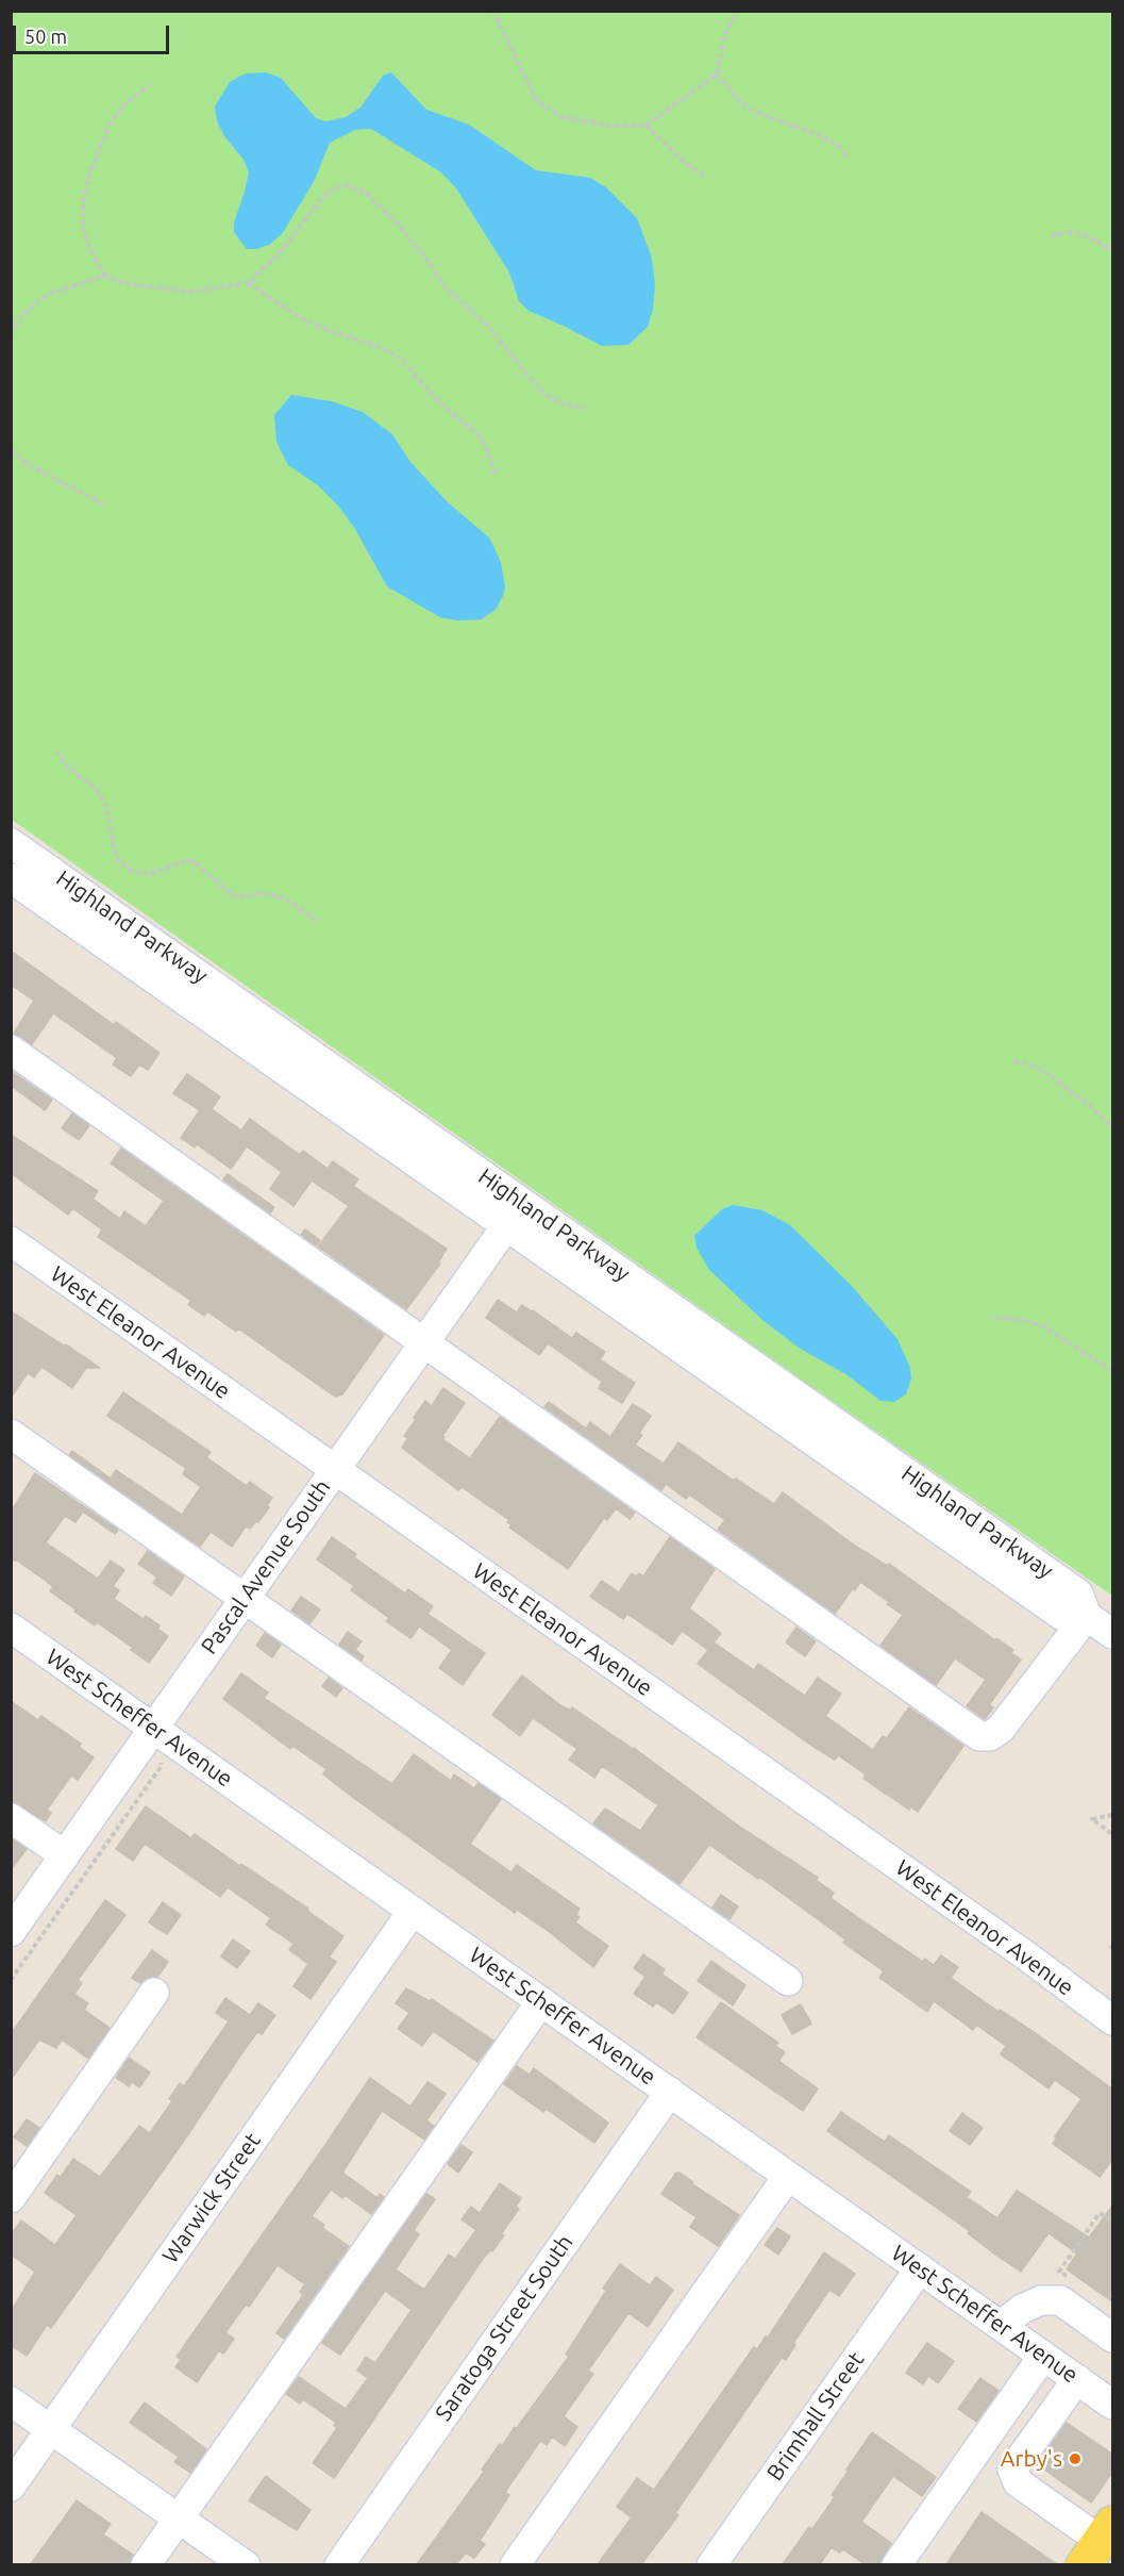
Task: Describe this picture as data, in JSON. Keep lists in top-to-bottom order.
{
  "streets": {
    "street": [
      "Highland Parkway",
      "West Eleanor Avenue",
      "Pascal Avenue South",
      "West Scheffer Avenue",
      "Warwick Street",
      "Saratoga Street South",
      "Brimhall Street"
    ]
  },
  "crossings": [
    ["Highland Parkway", "Pascal Avenue South"],
    ["West Eleanor Avenue", "Pascal Avenue South"],
    ["Pascal Avenue South", "West Scheffer Avenue"],
    ["West Scheffer Avenue", "Warwick Street"],
    ["West Scheffer Avenue", "Saratoga Street South"],
    ["West Scheffer Avenue", "Brimhall Street"]
  ],
  "places": ["Arby's"],
  "scale_bar": "50 m"
}
